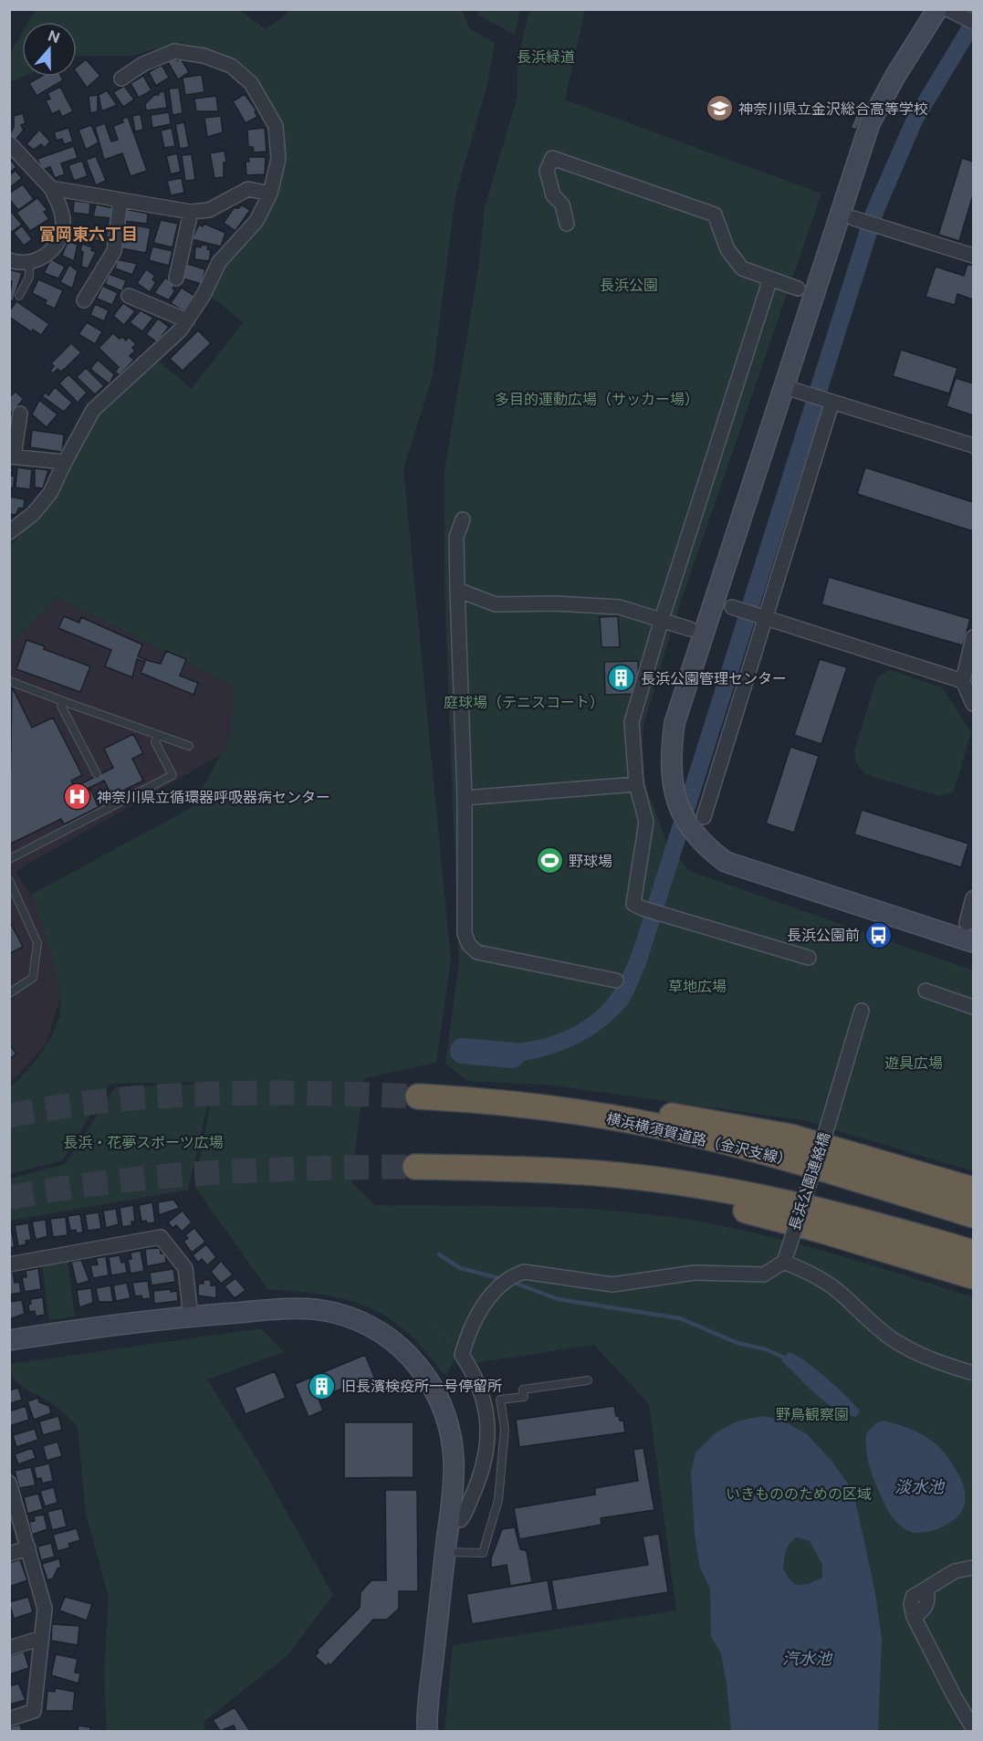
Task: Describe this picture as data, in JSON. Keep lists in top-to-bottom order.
{
  "streets": {
    "highway": ["横浜横須賀道路（金沢支線）"],
    "street": ["長浜公園連絡橋"]
  },
  "districts": ["富岡東六丁目"],
  "water": ["淡水池", "汽水池"],
  "parks": [
    "長浜緑道",
    "長浜公園",
    "多目的運動広場（サッカー場）",
    "庭球場（テニスコート）",
    "草地広場",
    "遊具広場",
    "長浜・花夢スポーツ広場",
    "野鳥観察園",
    "いきもののための区域"
  ],
  "places": {
    "school or university": ["神奈川県立金沢総合高等学校"],
    "building": ["長浜公園管理センター", "旧長濱検疫所一号停留所"],
    "hospital": ["神奈川県立循環器呼吸器病センター"],
    "sports": ["野球場"],
    "bus stop": ["長浜公園前"]
  },
  "north": "top"
}
